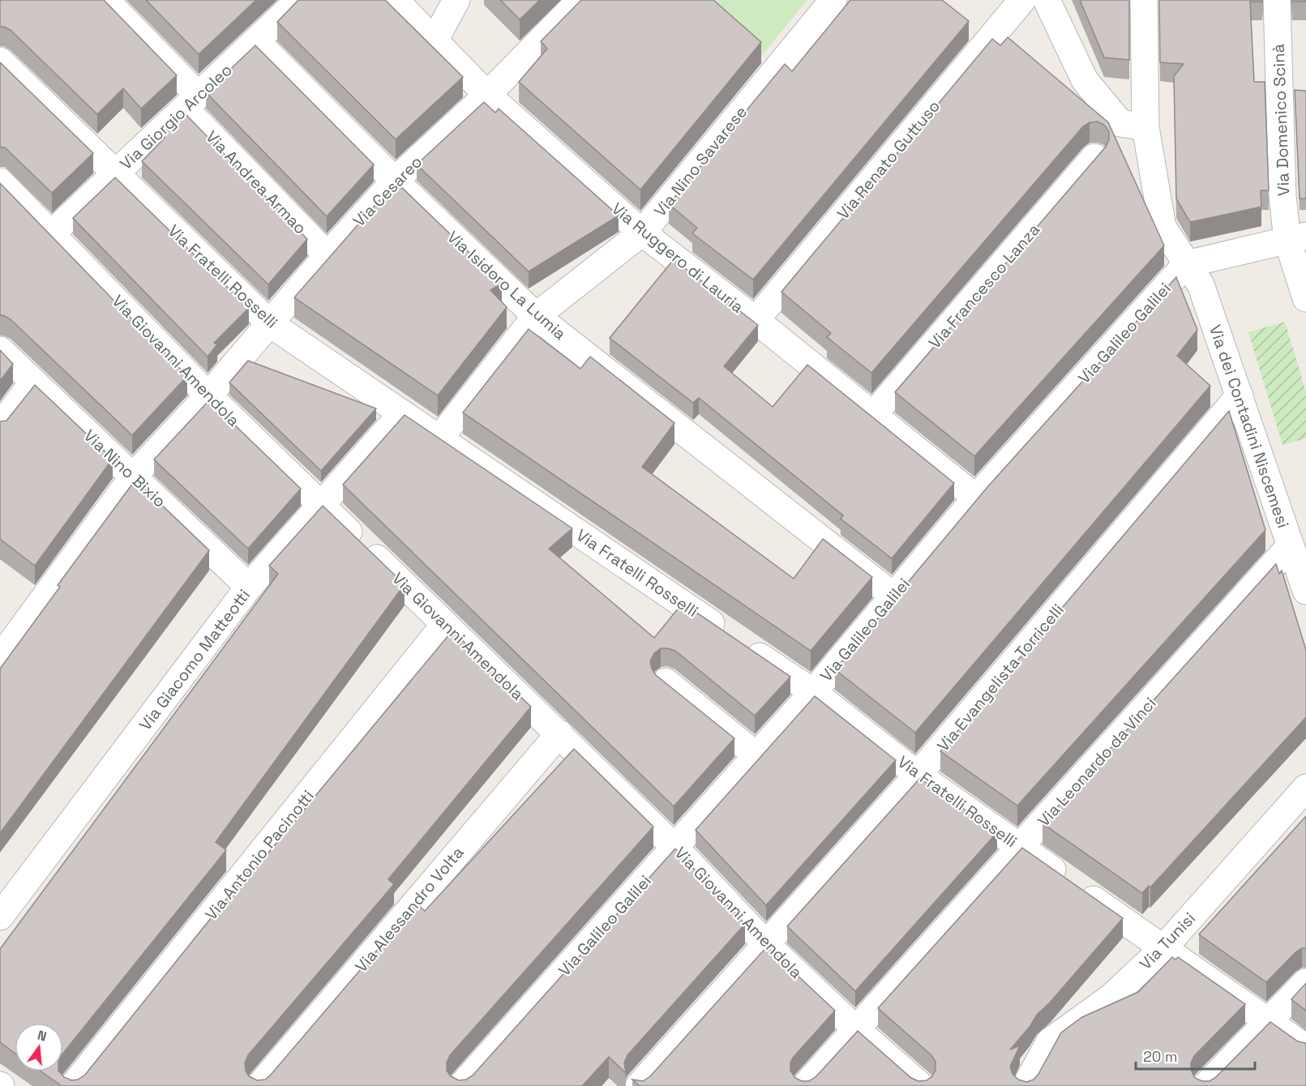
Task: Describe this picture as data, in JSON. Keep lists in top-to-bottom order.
{
  "streets": {
    "street": [
      "Via Giorgio Arcoleo",
      "Via Domenico Scinà",
      "Via Renato Guttuso",
      "Via Nino Savarese",
      "Via Andrea Armao",
      "Via Cesareo",
      "Via Ruggero di Lauria",
      "Via Fratelli Rosselli",
      "Via Isidoro La Lumia",
      "Via Francesco Lanza",
      "Via Galileo Galilei",
      "Via Giovanni Amendola",
      "Via dei Contadini Niscemesi",
      "Via Nino Bixio",
      "Via Giacomo Matteotti",
      "Via Evangelista Torricelli",
      "Via Leonardo da Vinci",
      "Via Antonio Pacinotti",
      "Via Alessandro Volta",
      "Via Tunisi"
    ]
  },
  "crossings": [
    ["Via Giorgio Arcoleo", "Via Andrea Armao"],
    ["Via Giorgio Arcoleo", "Via Fratelli Rosselli"],
    ["Via Giorgio Arcoleo", "Via Isidoro La Lumia"],
    ["Via Giorgio Arcoleo", "Via Giovanni Amendola"],
    ["Via Renato Guttuso", "Via Ruggero di Lauria"],
    ["Via Nino Savarese", "Via Ruggero di Lauria"],
    ["Via Nino Savarese", "Via Fratelli Rosselli"],
    ["Via Nino Savarese", "Via Isidoro La Lumia"],
    ["Via Andrea Armao", "Via Cesareo"],
    ["Via Cesareo", "Via Ruggero di Lauria"],
    ["Via Cesareo", "Via Fratelli Rosselli"],
    ["Via Cesareo", "Via Isidoro La Lumia"],
    ["Via Cesareo", "Via Giovanni Amendola"],
    ["Via Cesareo", "Via Nino Bixio"],
    ["Via Ruggero di Lauria", "Via Francesco Lanza"],
    ["Via Ruggero di Lauria", "Via Galileo Galilei"],
    ["Via Fratelli Rosselli", "Via Galileo Galilei"],
    ["Via Fratelli Rosselli", "Via Giacomo Matteotti"],
    ["Via Fratelli Rosselli", "Via Evangelista Torricelli"],
    ["Via Fratelli Rosselli", "Via Leonardo da Vinci"],
    ["Via Fratelli Rosselli", "Via Tunisi"],
    ["Via Isidoro La Lumia", "Via Galileo Galilei"],
    ["Via Galileo Galilei", "Via Giovanni Amendola"],
    ["Via Galileo Galilei", "Via dei Contadini Niscemesi"],
    ["Via Giovanni Amendola", "Via Giacomo Matteotti"],
    ["Via Giovanni Amendola", "Via Evangelista Torricelli"],
    ["Via Giovanni Amendola", "Via Leonardo da Vinci"],
    ["Via Giovanni Amendola", "Via Antonio Pacinotti"],
    ["Via Giovanni Amendola", "Via Alessandro Volta"],
    ["Via dei Contadini Niscemesi", "Via Evangelista Torricelli"],
    ["Via dei Contadini Niscemesi", "Via Leonardo da Vinci"],
    ["Via Nino Bixio", "Via Giacomo Matteotti"]
  ],
  "scale_bar": "20 m",
  "north": "top"
}
